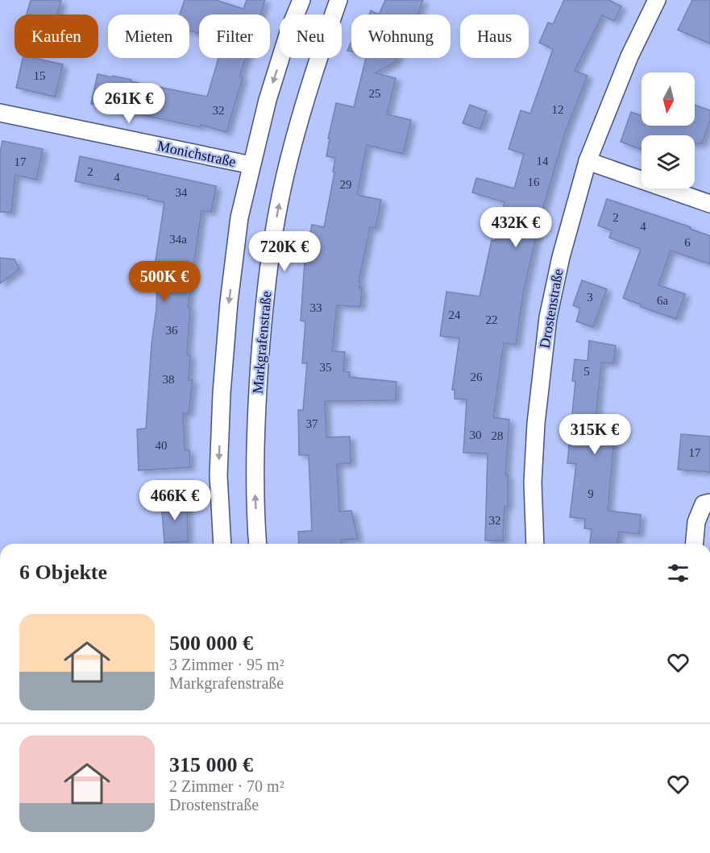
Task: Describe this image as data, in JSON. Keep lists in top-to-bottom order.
{
  "streets": {
    "street": ["Monichstraße", "Drostenstraße", "Markgrafenstraße"]
  },
  "house_numbers": [
    "15",
    "25",
    "12",
    "32",
    "14",
    "17",
    "2",
    "4",
    "16",
    "29",
    "34",
    "2",
    "4",
    "34a",
    "6",
    "3",
    "6a",
    "33",
    "24",
    "22",
    "36",
    "35",
    "5",
    "26",
    "38",
    "37",
    "30",
    "28",
    "40",
    "17",
    "9",
    "32"
  ],
  "north": "bottom",
  "page": {
    "chip": [
      "Kaufen",
      "Mieten",
      "Filter",
      "Neu",
      "Wohnung",
      "Haus"
    ],
    "price": [
      "261K €",
      "432K €",
      "720K €",
      "500K €",
      "315K €",
      "466K €"
    ],
    "heading": "6 Objekte",
    "list": [
      {
        "name": "500 000 €",
        "note": "3 Zimmer · 95 m² · Markgrafenstraße"
      },
      {
        "name": "315 000 €",
        "note": "2 Zimmer · 70 m² · Drostenstraße"
      }
    ]
  }
}
